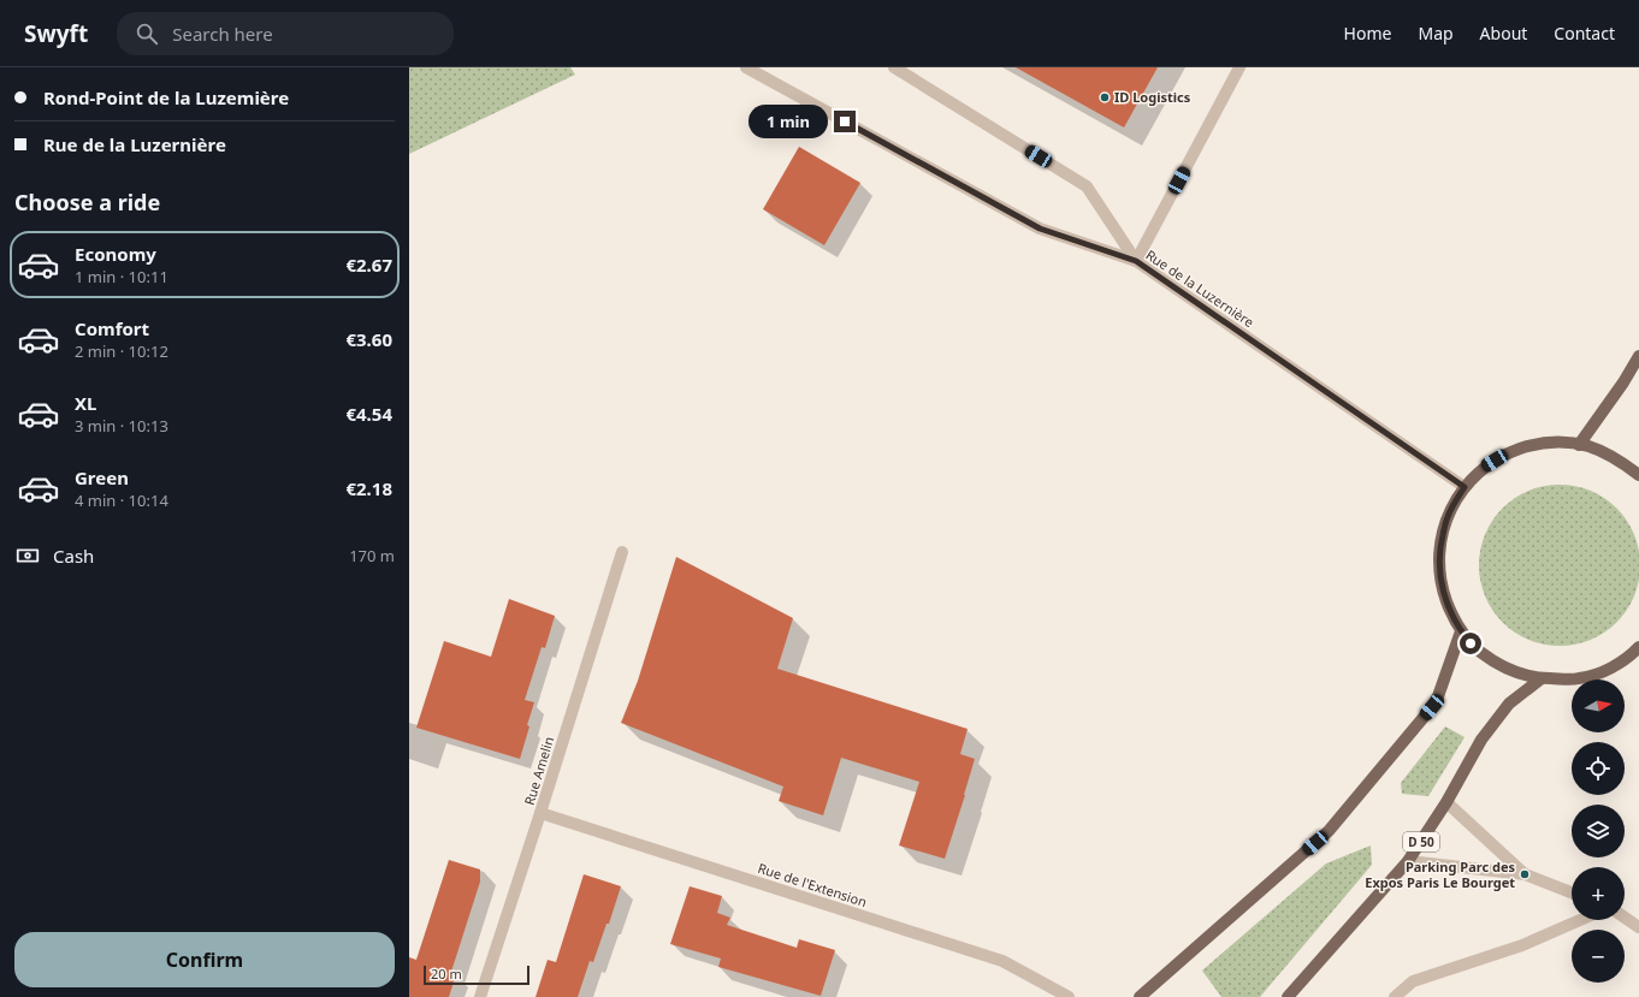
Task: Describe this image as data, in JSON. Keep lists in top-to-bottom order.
{
  "streets": {
    "main road": ["D 50"],
    "street": ["Rue de la Luzernière", "Rue Amelin", "Rue de l'Extension"]
  },
  "crossings": [
    ["Rue Amelin", "Rue de l'Extension"]
  ],
  "places": ["ID Logistics", "Parking Parc des Expos Paris Le Bourget"],
  "scale_bar": "20 m",
  "north": "right",
  "page": {
    "header": "Swyft",
    "search": "Search here",
    "nav": [
      "Home",
      "Map",
      "About",
      "Contact"
    ],
    "banner": ["Rond-Point de la Luzemière", "Rue de la Luzernière"],
    "bubble": "1 min",
    "heading": "Choose a ride",
    "list": [
      {
        "name": "Economy",
        "note": "1 min · 10:11",
        "value": "€2.67"
      },
      {
        "name": "Comfort",
        "note": "2 min · 10:12",
        "value": "€3.60"
      },
      {
        "name": "XL",
        "note": "3 min · 10:13",
        "value": "€4.54"
      },
      {
        "name": "Green",
        "note": "4 min · 10:14",
        "value": "€2.18"
      }
    ],
    "pay": ["Cash", "170 m"],
    "map_buttons": ["+", "−"],
    "buttons": "Confirm",
    "scale": "20 m"
  }
}
